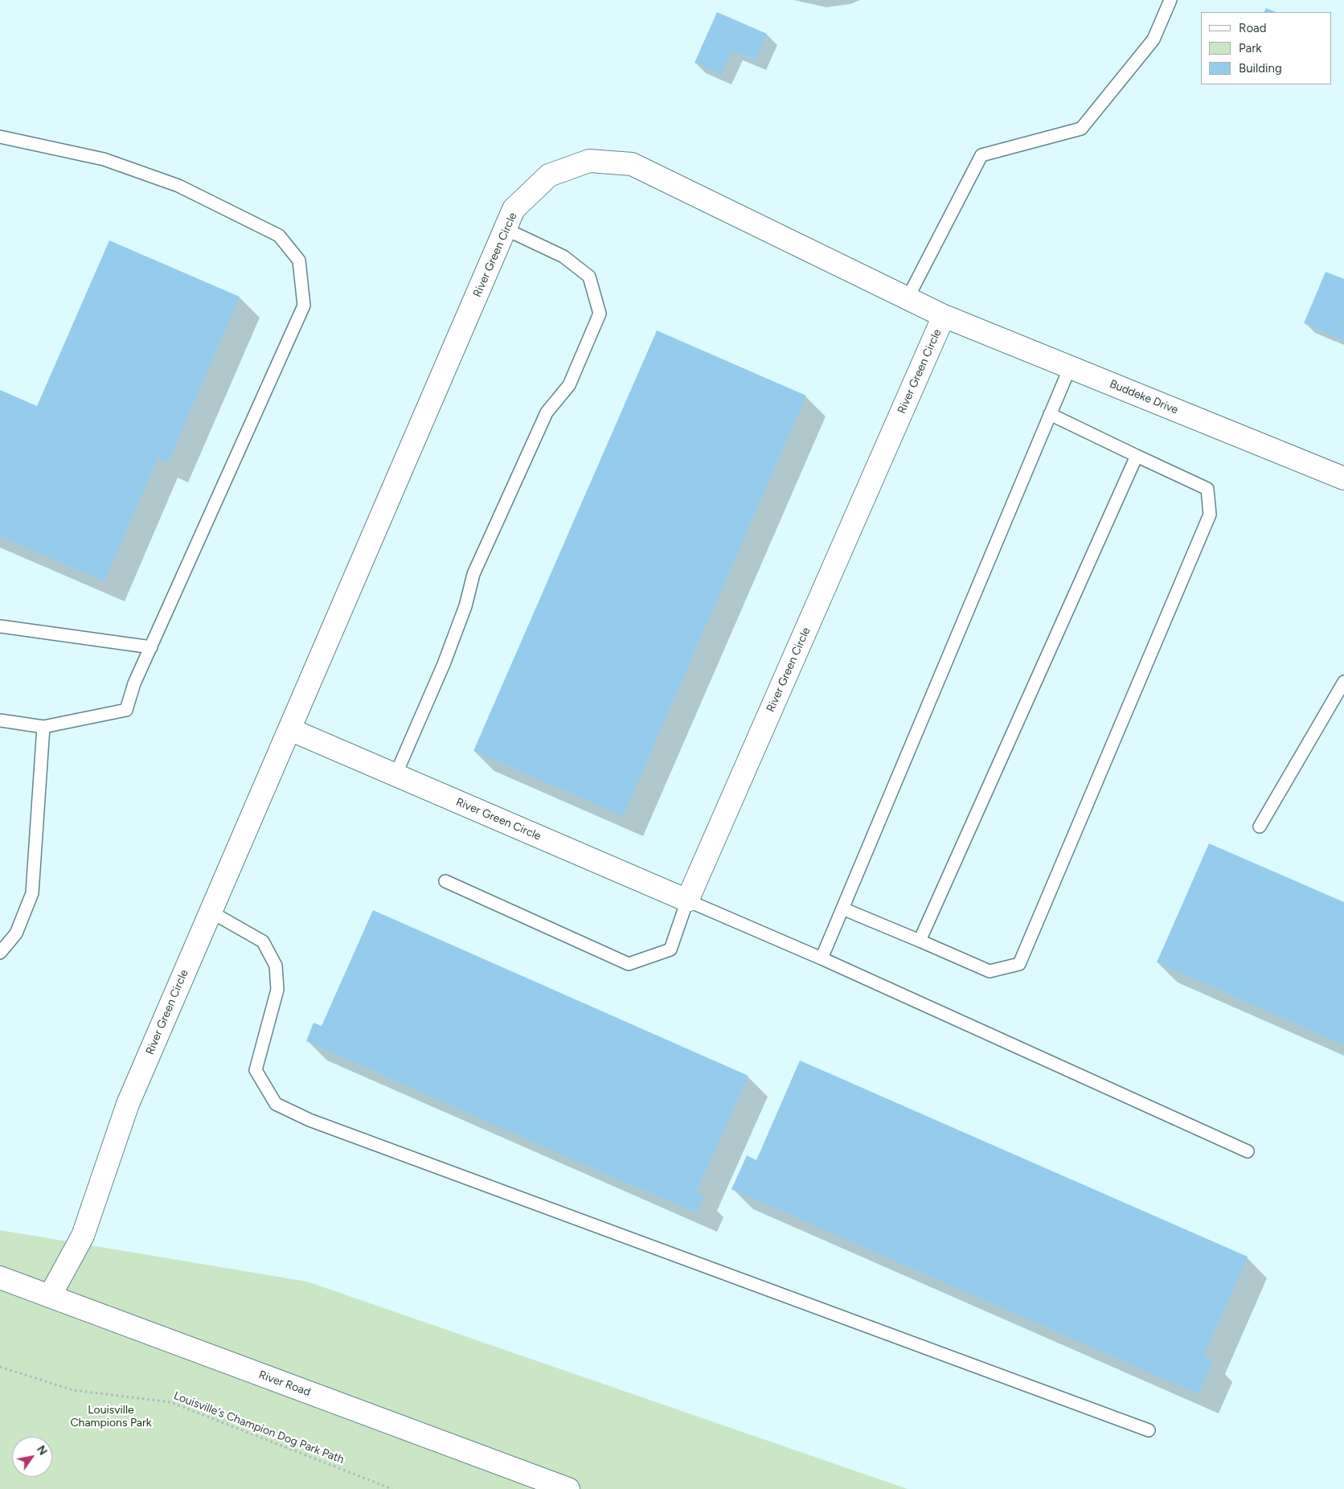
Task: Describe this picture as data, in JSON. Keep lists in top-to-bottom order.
{
  "streets": {
    "street": ["River Green Circle", "Buddeke Drive", "River Road"],
    "path": ["Louisville's Champion Dog Park Path"]
  },
  "crossings": [
    ["River Green Circle", "Buddeke Drive"],
    ["River Green Circle", "River Road"]
  ],
  "parks": ["Louisville Champions Park"],
  "legend": ["Road", "Park", "Building"],
  "north": "top right"
}
